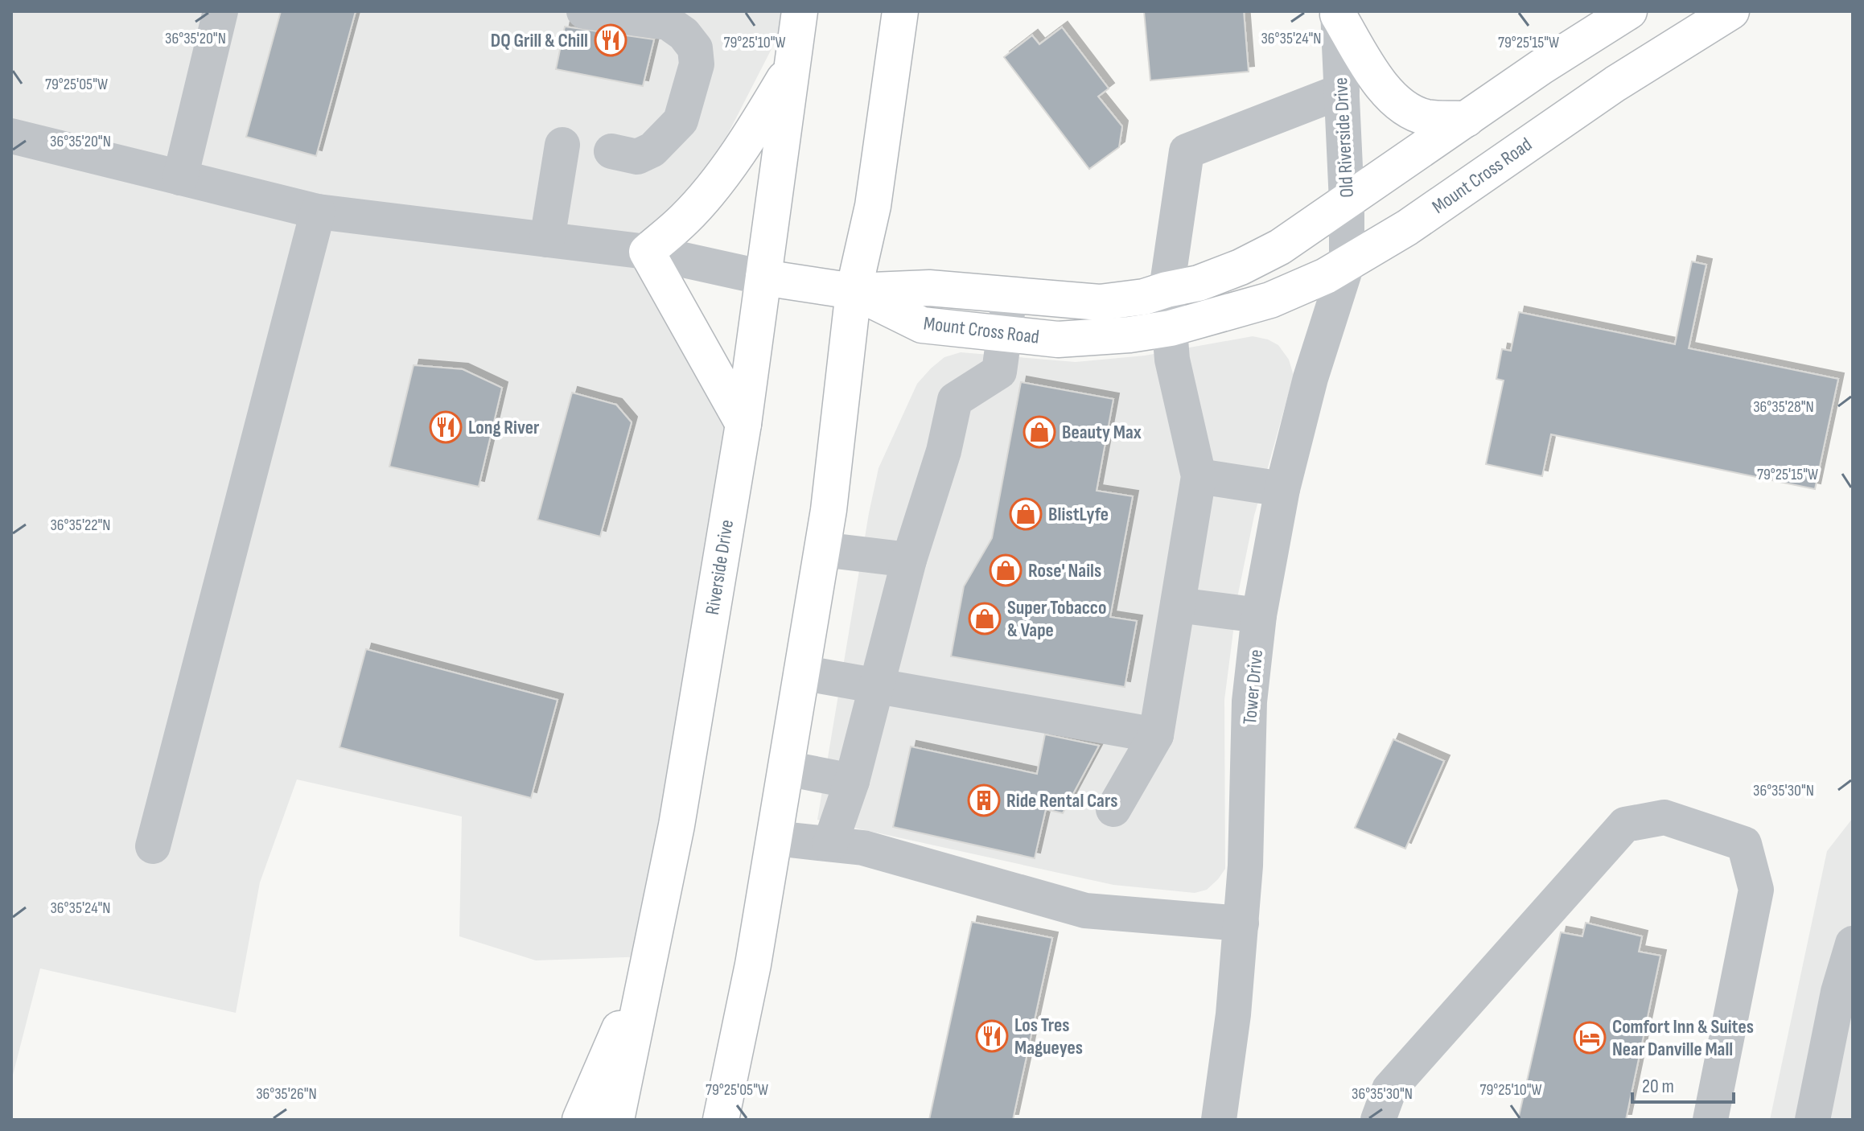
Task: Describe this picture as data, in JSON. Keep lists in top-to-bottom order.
{
  "streets": {
    "main road": ["Mount Cross Road", "Riverside Drive"],
    "street": ["Old Riverside Drive", "Tower Drive"]
  },
  "crossings": [
    ["Old Riverside Drive", "Mount Cross Road"],
    ["Old Riverside Drive", "Tower Drive"],
    ["Mount Cross Road", "Tower Drive"]
  ],
  "places": {
    "restaurant": ["DQ Grill & Chill", "Long River", "Los Tres Magueyes"],
    "shop": [
      "Beauty Max",
      "BlistLyfe",
      "Rose' Nails",
      "Super Tobacco & Vape"
    ],
    "building": ["Ride Rental Cars"],
    "hotel": ["Comfort Inn & Suites Near Danville Mall"]
  },
  "scale_bar": "20 m",
  "coordinates": [
    "36°35'20\"N",
    "36°35'24\"N",
    "79°25'10\"W",
    "79°25'15\"W",
    "79°25'05\"W",
    "36°35'28\"N",
    "36°35'22\"N",
    "36°35'30\"N",
    "36°35'26\"N"
  ]
}
